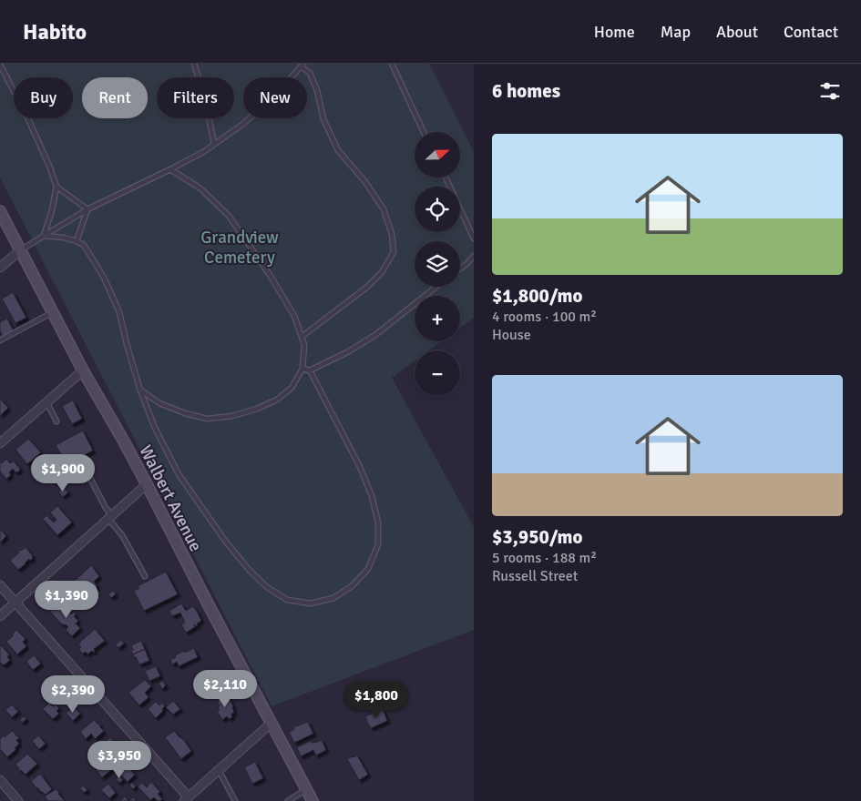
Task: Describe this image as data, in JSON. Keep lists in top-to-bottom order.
{
  "streets": {
    "main road": ["Walbert Avenue"]
  },
  "parks": ["Grandview Cemetery"],
  "north": "right",
  "page": {
    "header": "Habito",
    "nav": [
      "Home",
      "Map",
      "About",
      "Contact"
    ],
    "heading": "6 homes",
    "chip": [
      "Buy",
      "Rent",
      "Filters",
      "New"
    ],
    "list": [
      {
        "name": "$1,800/mo",
        "note": "4 rooms · 100 m² · House"
      },
      {
        "name": "$3,950/mo",
        "note": "5 rooms · 188 m² · Russell Street"
      }
    ],
    "map_buttons": ["+", "−"],
    "price": [
      "$1,900",
      "$1,390",
      "$2,110",
      "$2,390",
      "$1,800",
      "$3,950"
    ]
  }
}
